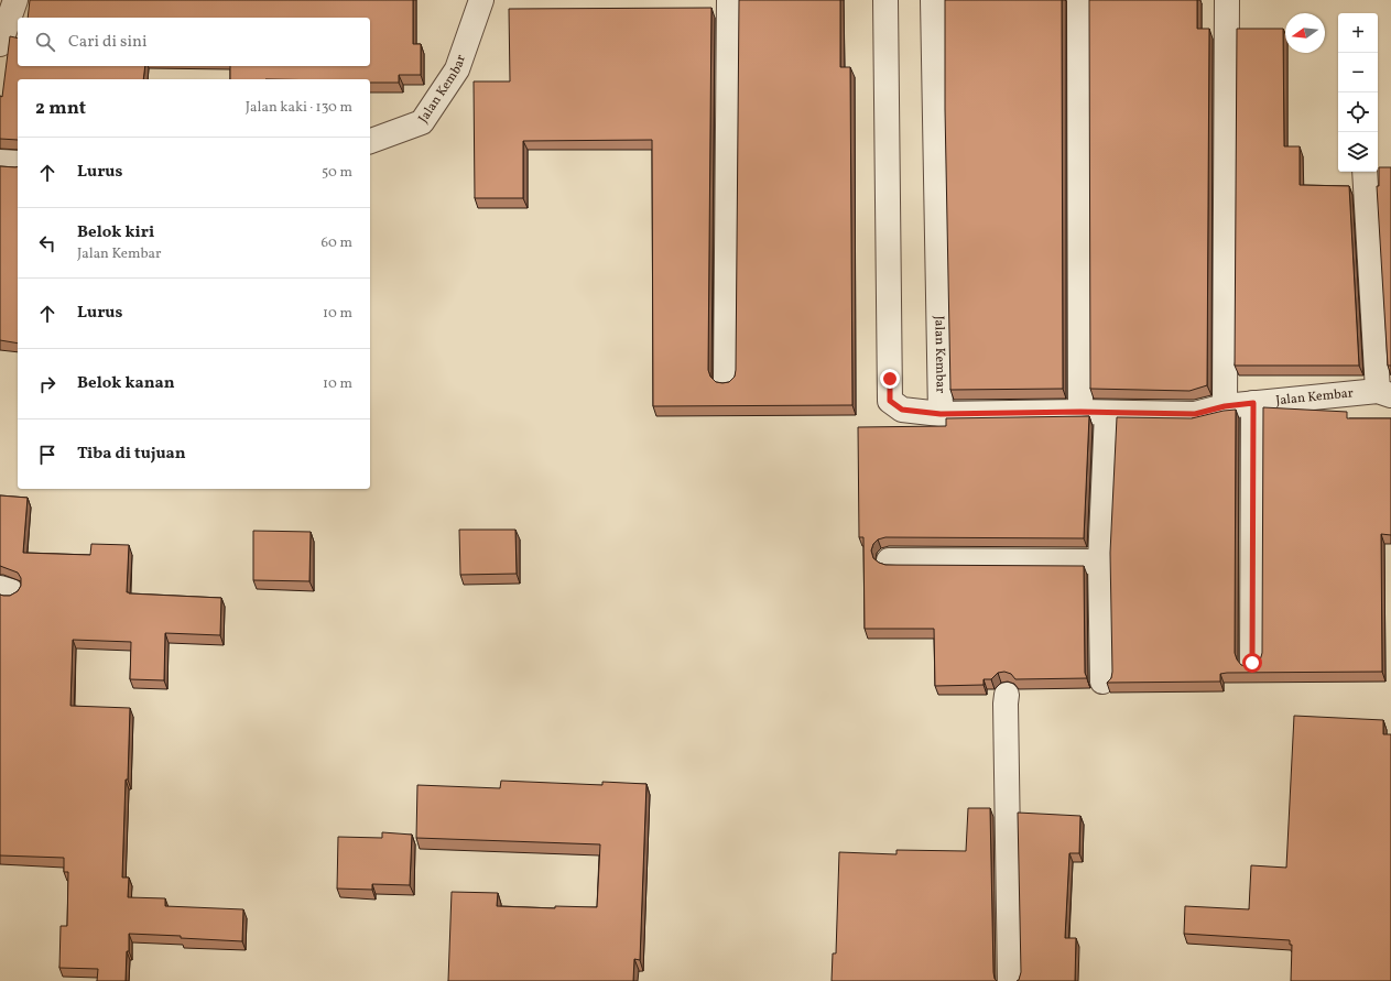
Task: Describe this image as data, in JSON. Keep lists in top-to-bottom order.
{
  "streets": {
    "street": ["Jalan Kembar"]
  },
  "north": "left",
  "page": {
    "map_buttons": ["+", "−"],
    "search": "Cari di sini",
    "heading": ["2 mnt", "Jalan kaki · 130 m"],
    "list": [
      ["Lurus", "50 m"],
      ["Belok kiri", "Jalan Kembar", "60 m"],
      ["Lurus", "10 m"],
      ["Belok kanan", "10 m"],
      "Tiba di tujuan"
    ]
  }
}
